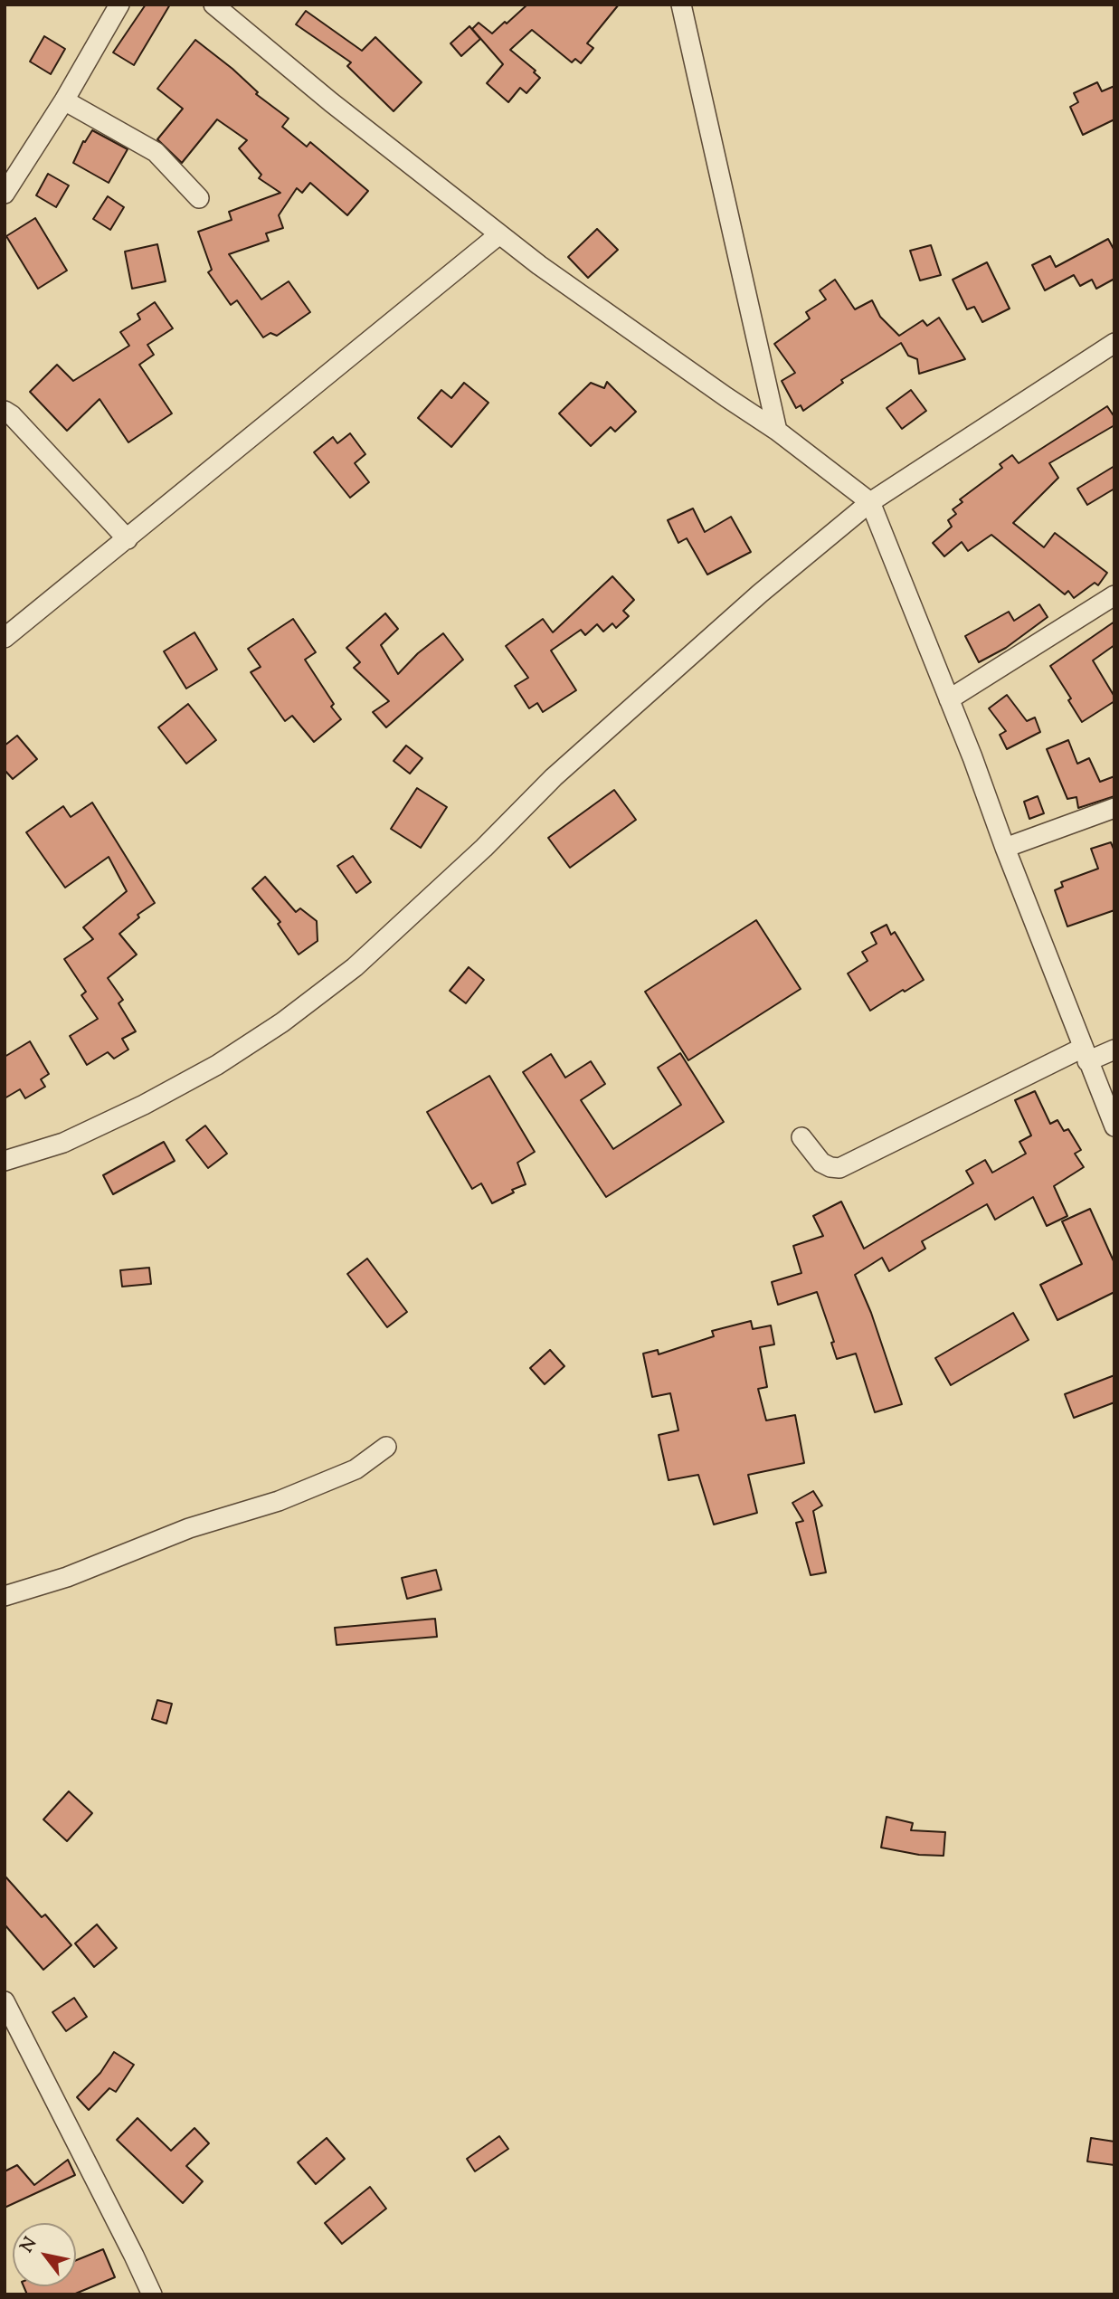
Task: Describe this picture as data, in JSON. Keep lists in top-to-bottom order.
{
  "north": "top left"
}
